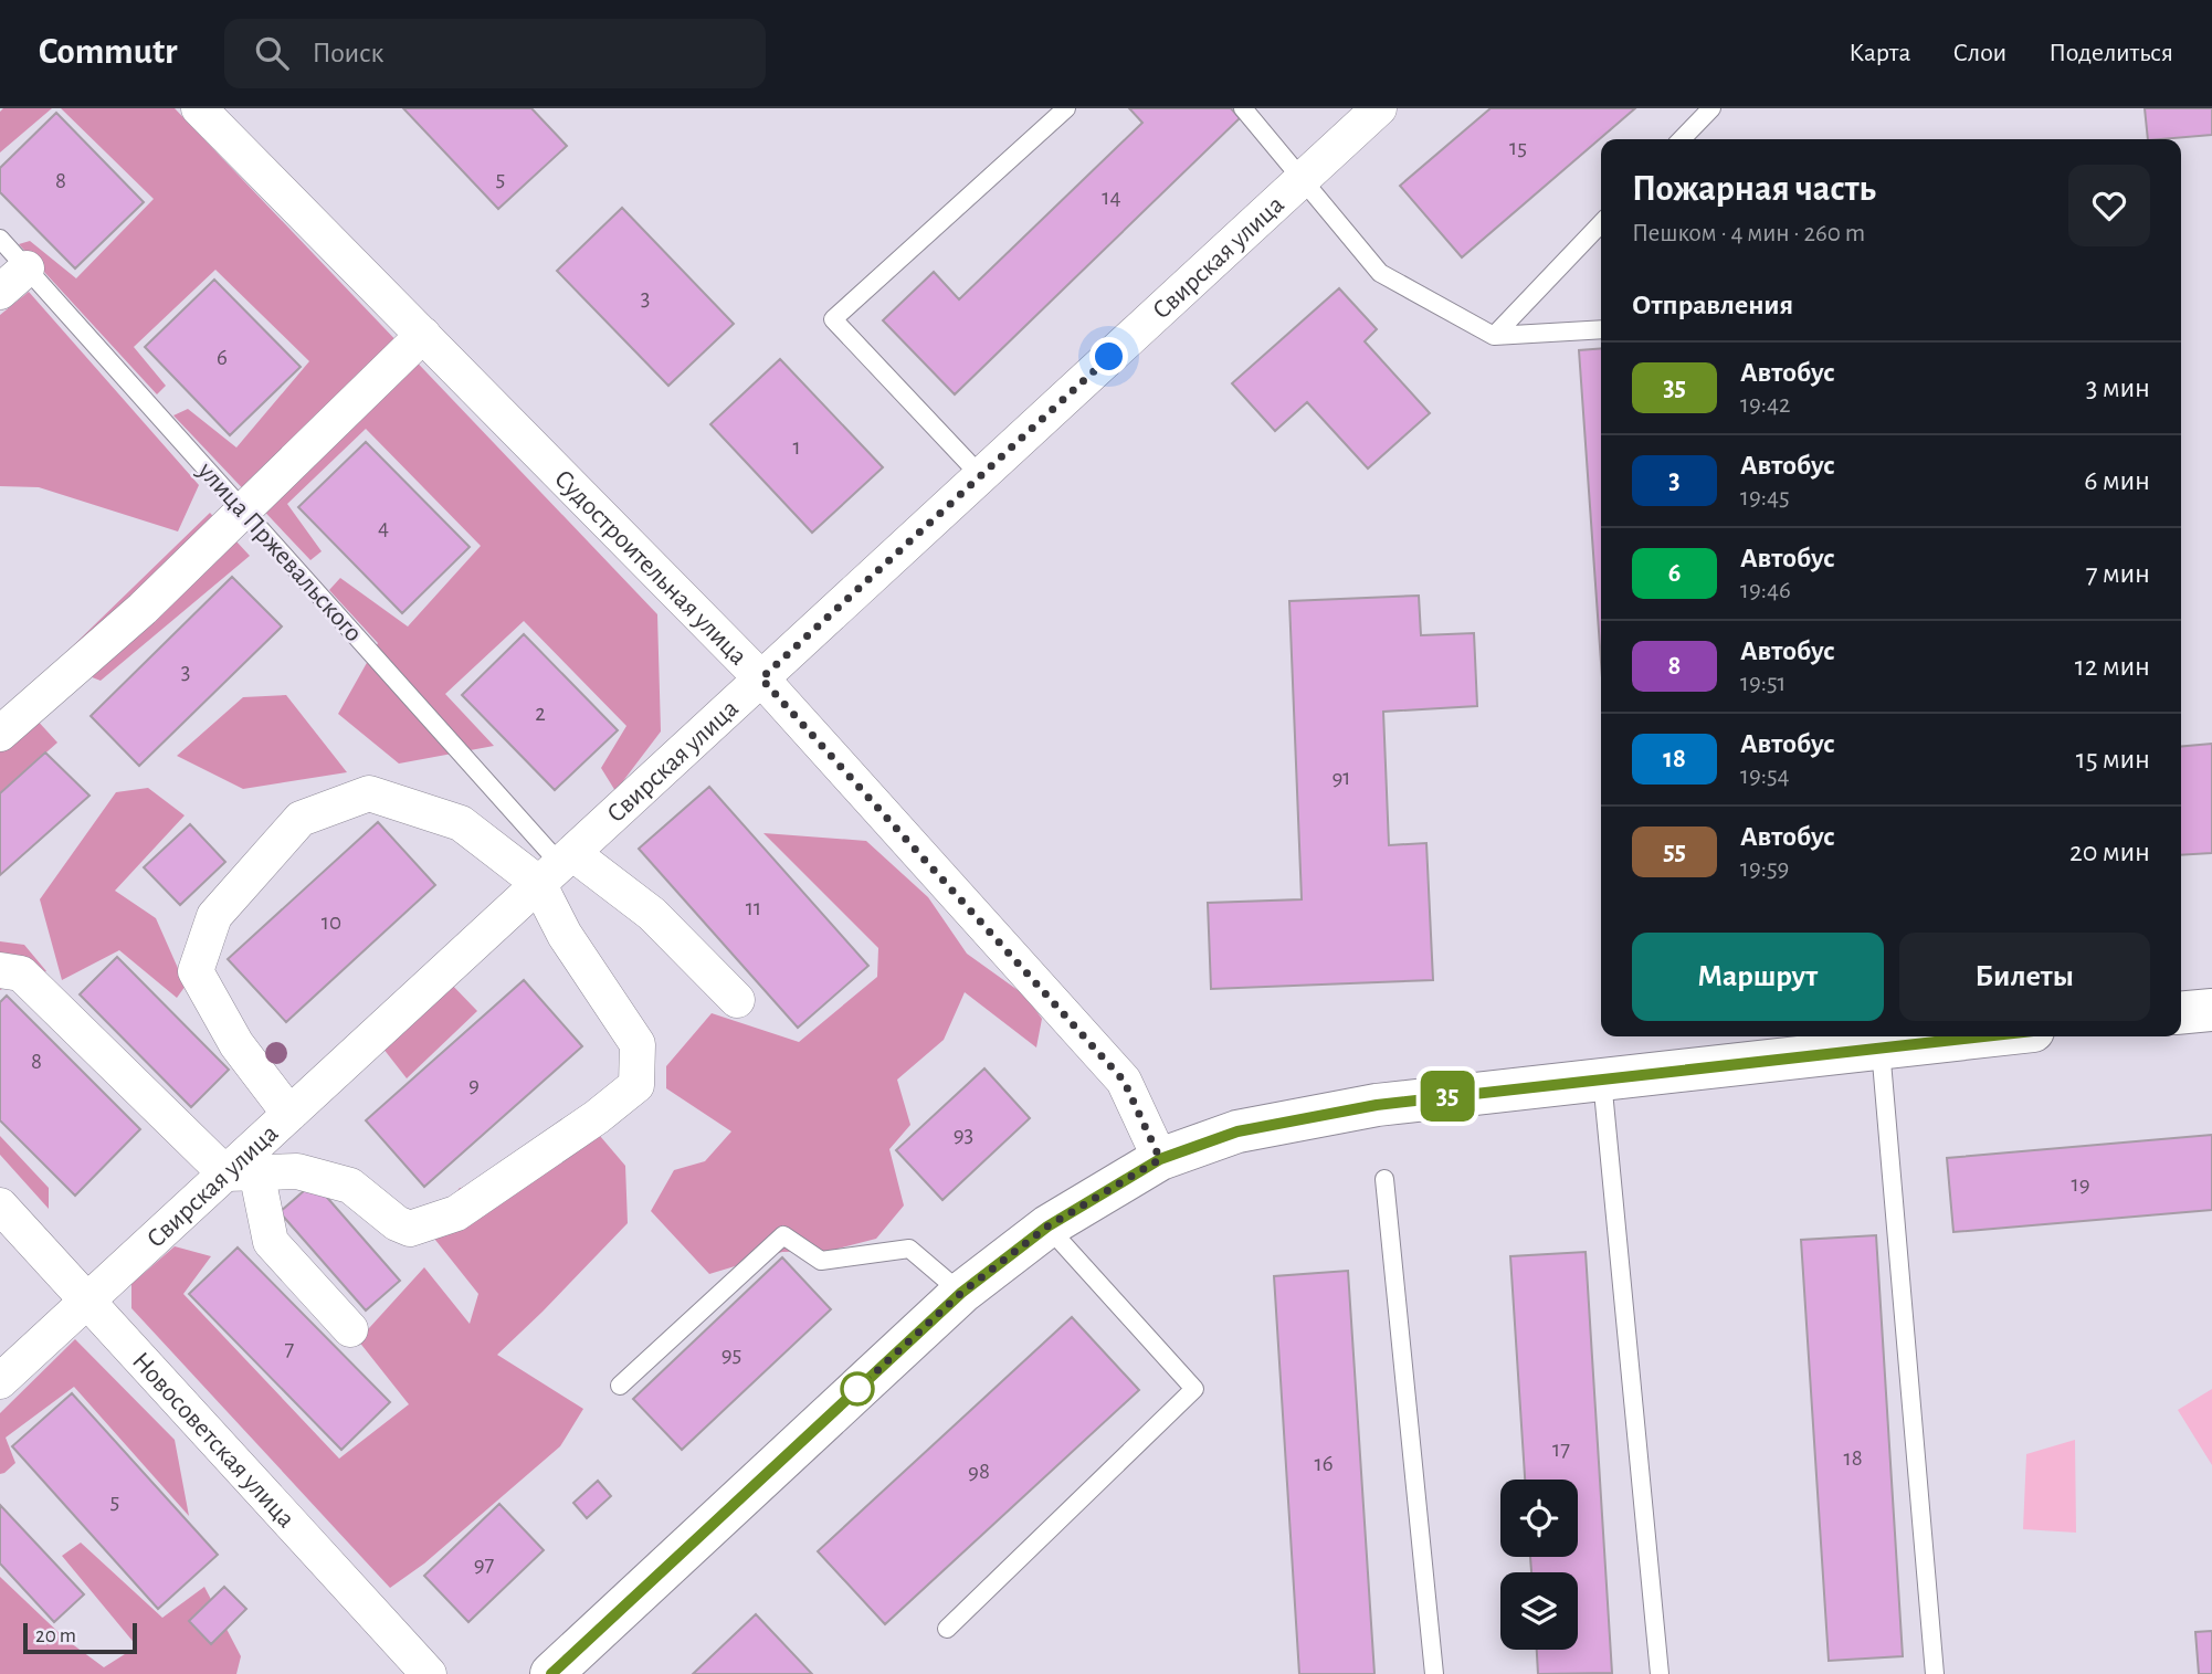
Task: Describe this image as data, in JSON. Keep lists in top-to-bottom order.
{
  "streets": {
    "street": ["Свирская улица", "Судостроительная улица", "Новосоветская улица"],
    "lane": ["улица Пржевальского"]
  },
  "crossings": [
    ["Свирская улица", "улица Пржевальского"],
    ["Свирская улица", "Судостроительная улица"],
    ["Свирская улица", "Новосоветская улица"]
  ],
  "lines": ["bus line 35"],
  "house_numbers": [
    "15",
    "5",
    "8",
    "14",
    "3",
    "6",
    "1",
    "4",
    "3",
    "2",
    "91",
    "11",
    "10",
    "8",
    "9",
    "93",
    "19",
    "7",
    "95",
    "17",
    "18",
    "16",
    "98",
    "5",
    "97"
  ],
  "scale_bar": "20 m",
  "page": {
    "header": "Commutr",
    "search": "Поиск",
    "nav": ["Карта", "Слои", "Поделиться"],
    "on_map": "35",
    "heading": [
      ["Пожарная часть", "Пешком · 4 мин · 260 m"],
      "Отправления"
    ],
    "list": [
      {
        "mark": "35",
        "name": "Автобус",
        "note": "19:42",
        "value": "3 мин"
      },
      {
        "mark": "3",
        "name": "Автобус",
        "note": "19:45",
        "value": "6 мин"
      },
      {
        "mark": "6",
        "name": "Автобус",
        "note": "19:46",
        "value": "7 мин"
      },
      {
        "mark": "8",
        "name": "Автобус",
        "note": "19:51",
        "value": "12 мин"
      },
      {
        "mark": "18",
        "name": "Автобус",
        "note": "19:54",
        "value": "15 мин"
      },
      {
        "mark": "55",
        "name": "Автобус",
        "note": "19:59",
        "value": "20 мин"
      }
    ],
    "buttons": ["Маршрут", "Билеты"],
    "scale": "20 m"
  }
}
